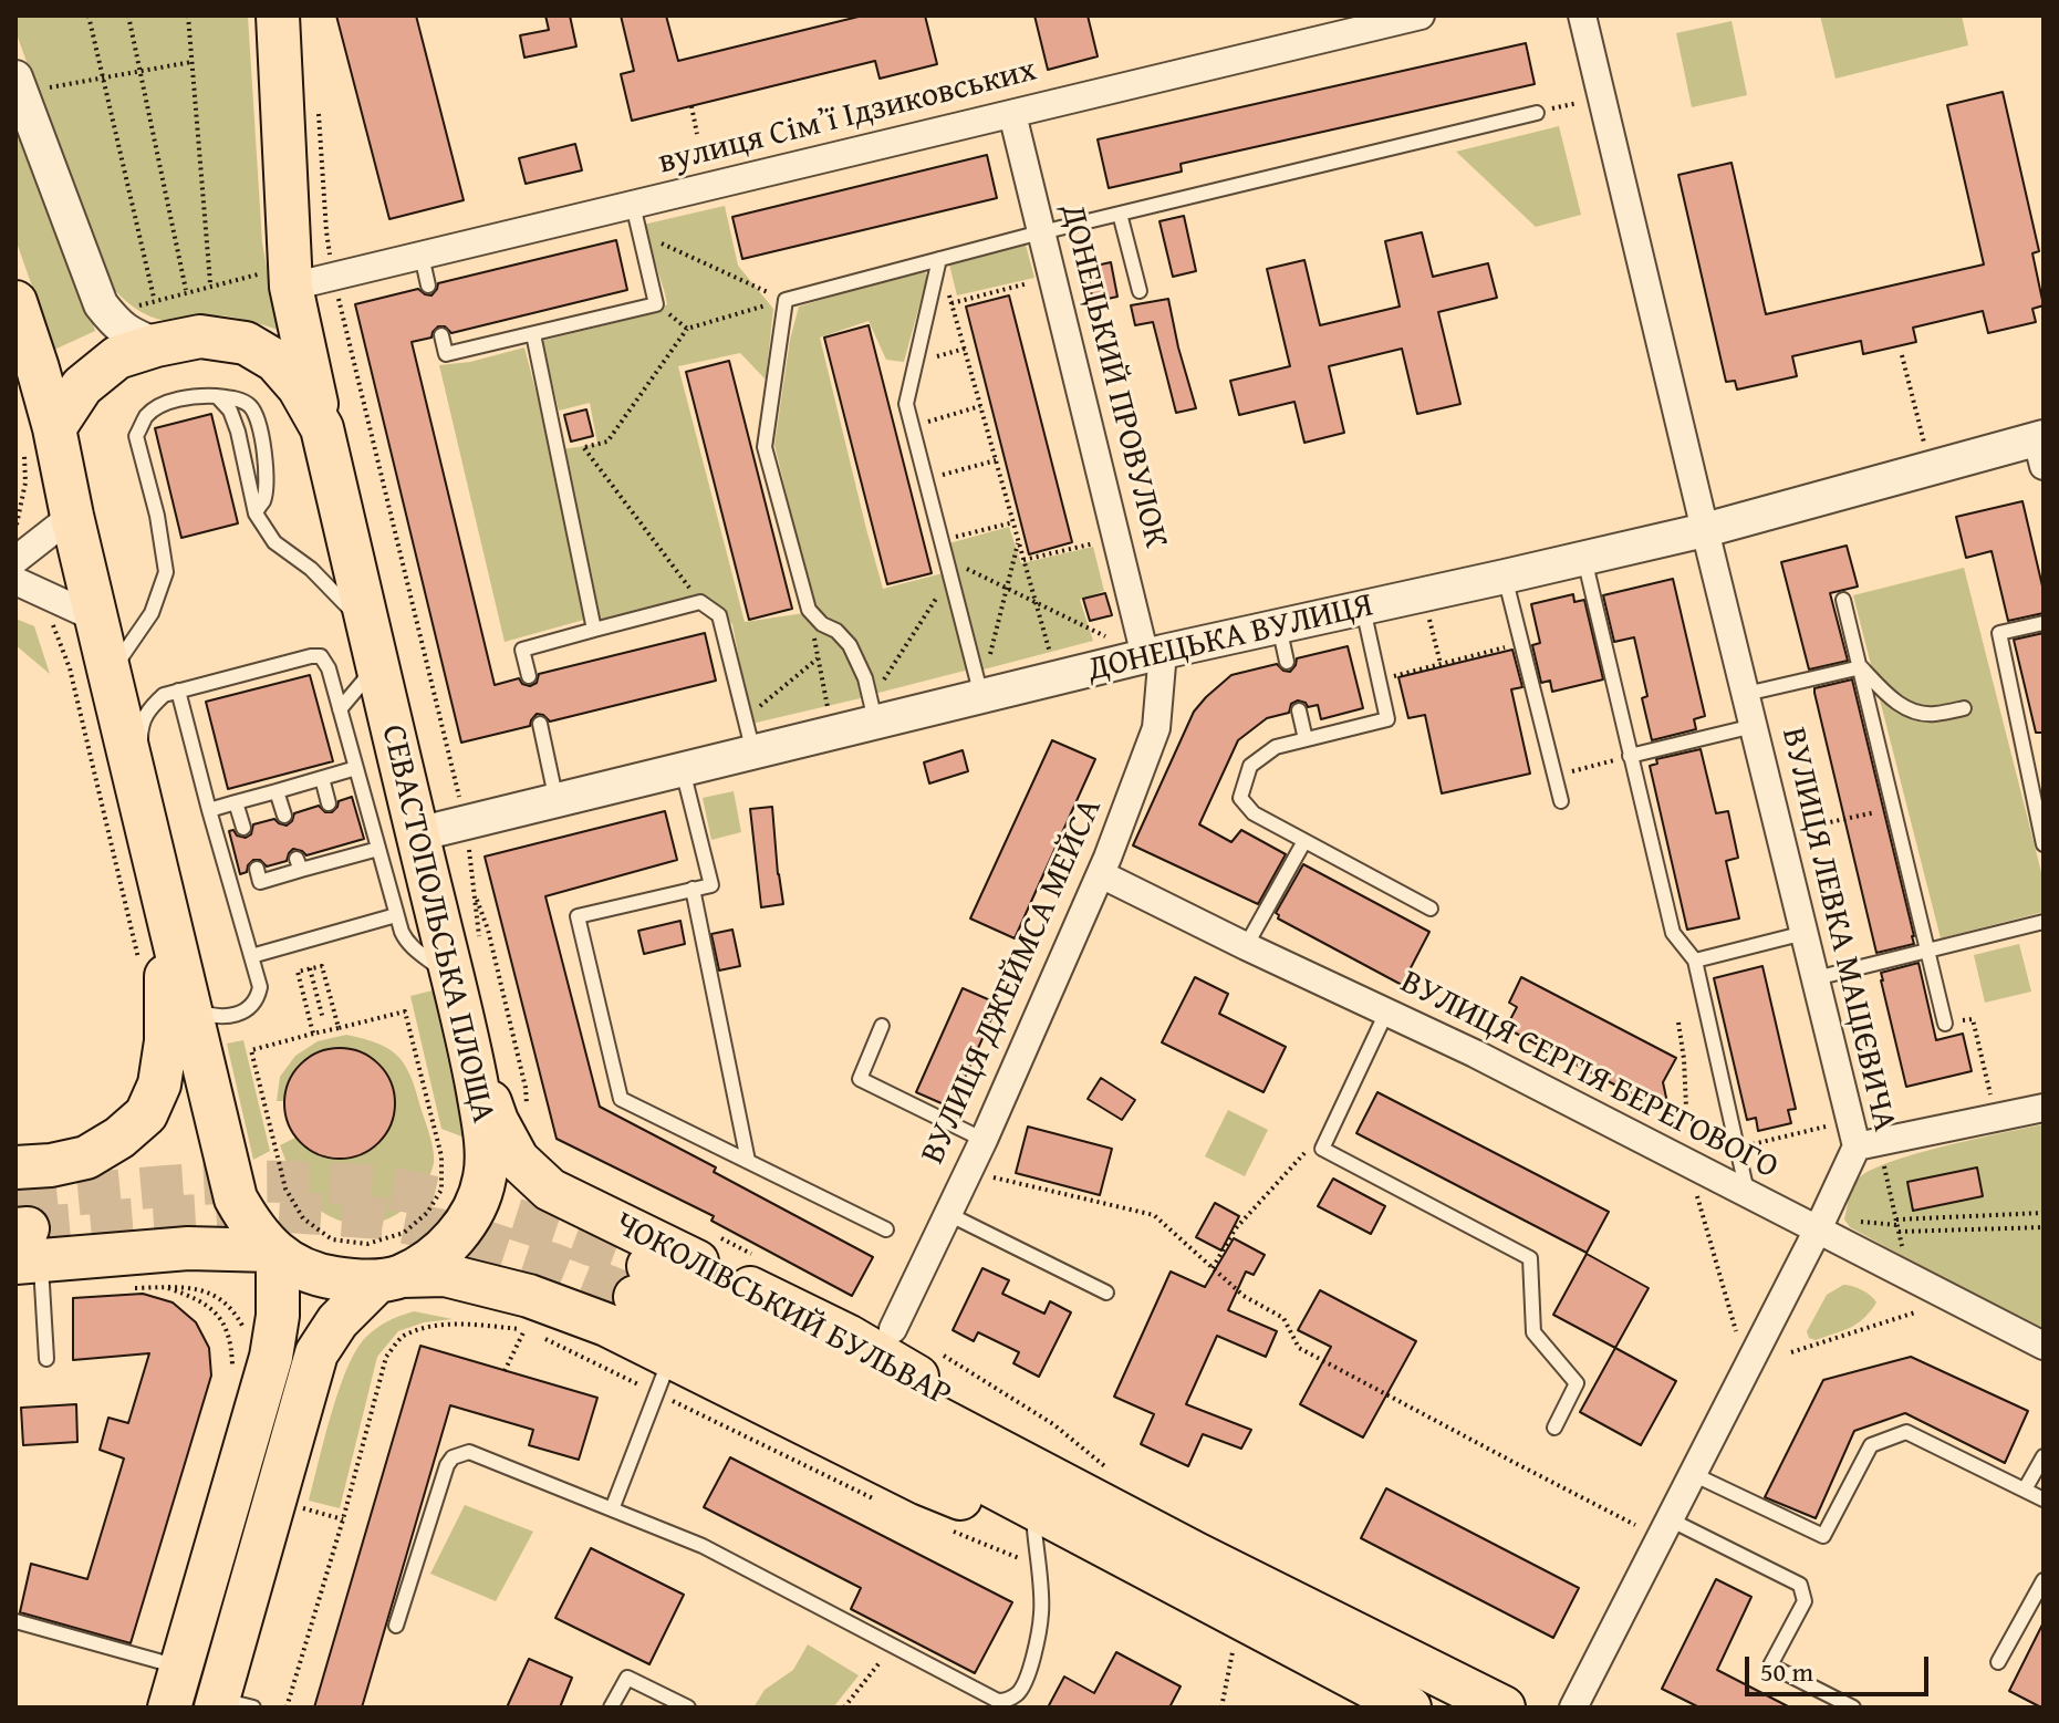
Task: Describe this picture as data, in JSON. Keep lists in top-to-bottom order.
{
  "streets": {
    "main road": ["СЕВАСТОПОЛЬСЬКА ПЛОЩА", "ЧОКОЛІВСЬКИЙ БУЛЬВАР"],
    "street": [
      "вулиця Сімʼї Ідзиковських",
      "ДОНЕЦЬКИЙ ПРОВУЛОК",
      "ДОНЕЦЬКА ВУЛИЦЯ",
      "ВУЛИЦЯ ЛЕВКА МАЦІЄВИЧА",
      "ВУЛИЦЯ ДЖЕЙМСА МЕЙСА",
      "ВУЛИЦЯ СЕРГІЯ БЕРЕГОВОГО"
    ]
  },
  "crossings": [
    ["вулиця Сімʼї Ідзиковських", "ДОНЕЦЬКИЙ ПРОВУЛОК"],
    ["ДОНЕЦЬКИЙ ПРОВУЛОК", "ДОНЕЦЬКА ВУЛИЦЯ"],
    ["ДОНЕЦЬКИЙ ПРОВУЛОК", "ВУЛИЦЯ ДЖЕЙМСА МЕЙСА"],
    ["ДОНЕЦЬКА ВУЛИЦЯ", "СЕВАСТОПОЛЬСЬКА ПЛОЩА"],
    ["ДОНЕЦЬКА ВУЛИЦЯ", "ВУЛИЦЯ ЛЕВКА МАЦІЄВИЧА"],
    ["ДОНЕЦЬКА ВУЛИЦЯ", "ВУЛИЦЯ ДЖЕЙМСА МЕЙСА"],
    ["СЕВАСТОПОЛЬСЬКА ПЛОЩА", "ЧОКОЛІВСЬКИЙ БУЛЬВАР"],
    ["ВУЛИЦЯ ЛЕВКА МАЦІЄВИЧА", "ВУЛИЦЯ СЕРГІЯ БЕРЕГОВОГО"],
    ["ВУЛИЦЯ ДЖЕЙМСА МЕЙСА", "ВУЛИЦЯ СЕРГІЯ БЕРЕГОВОГО"]
  ],
  "scale_bar": "50 m"
}
